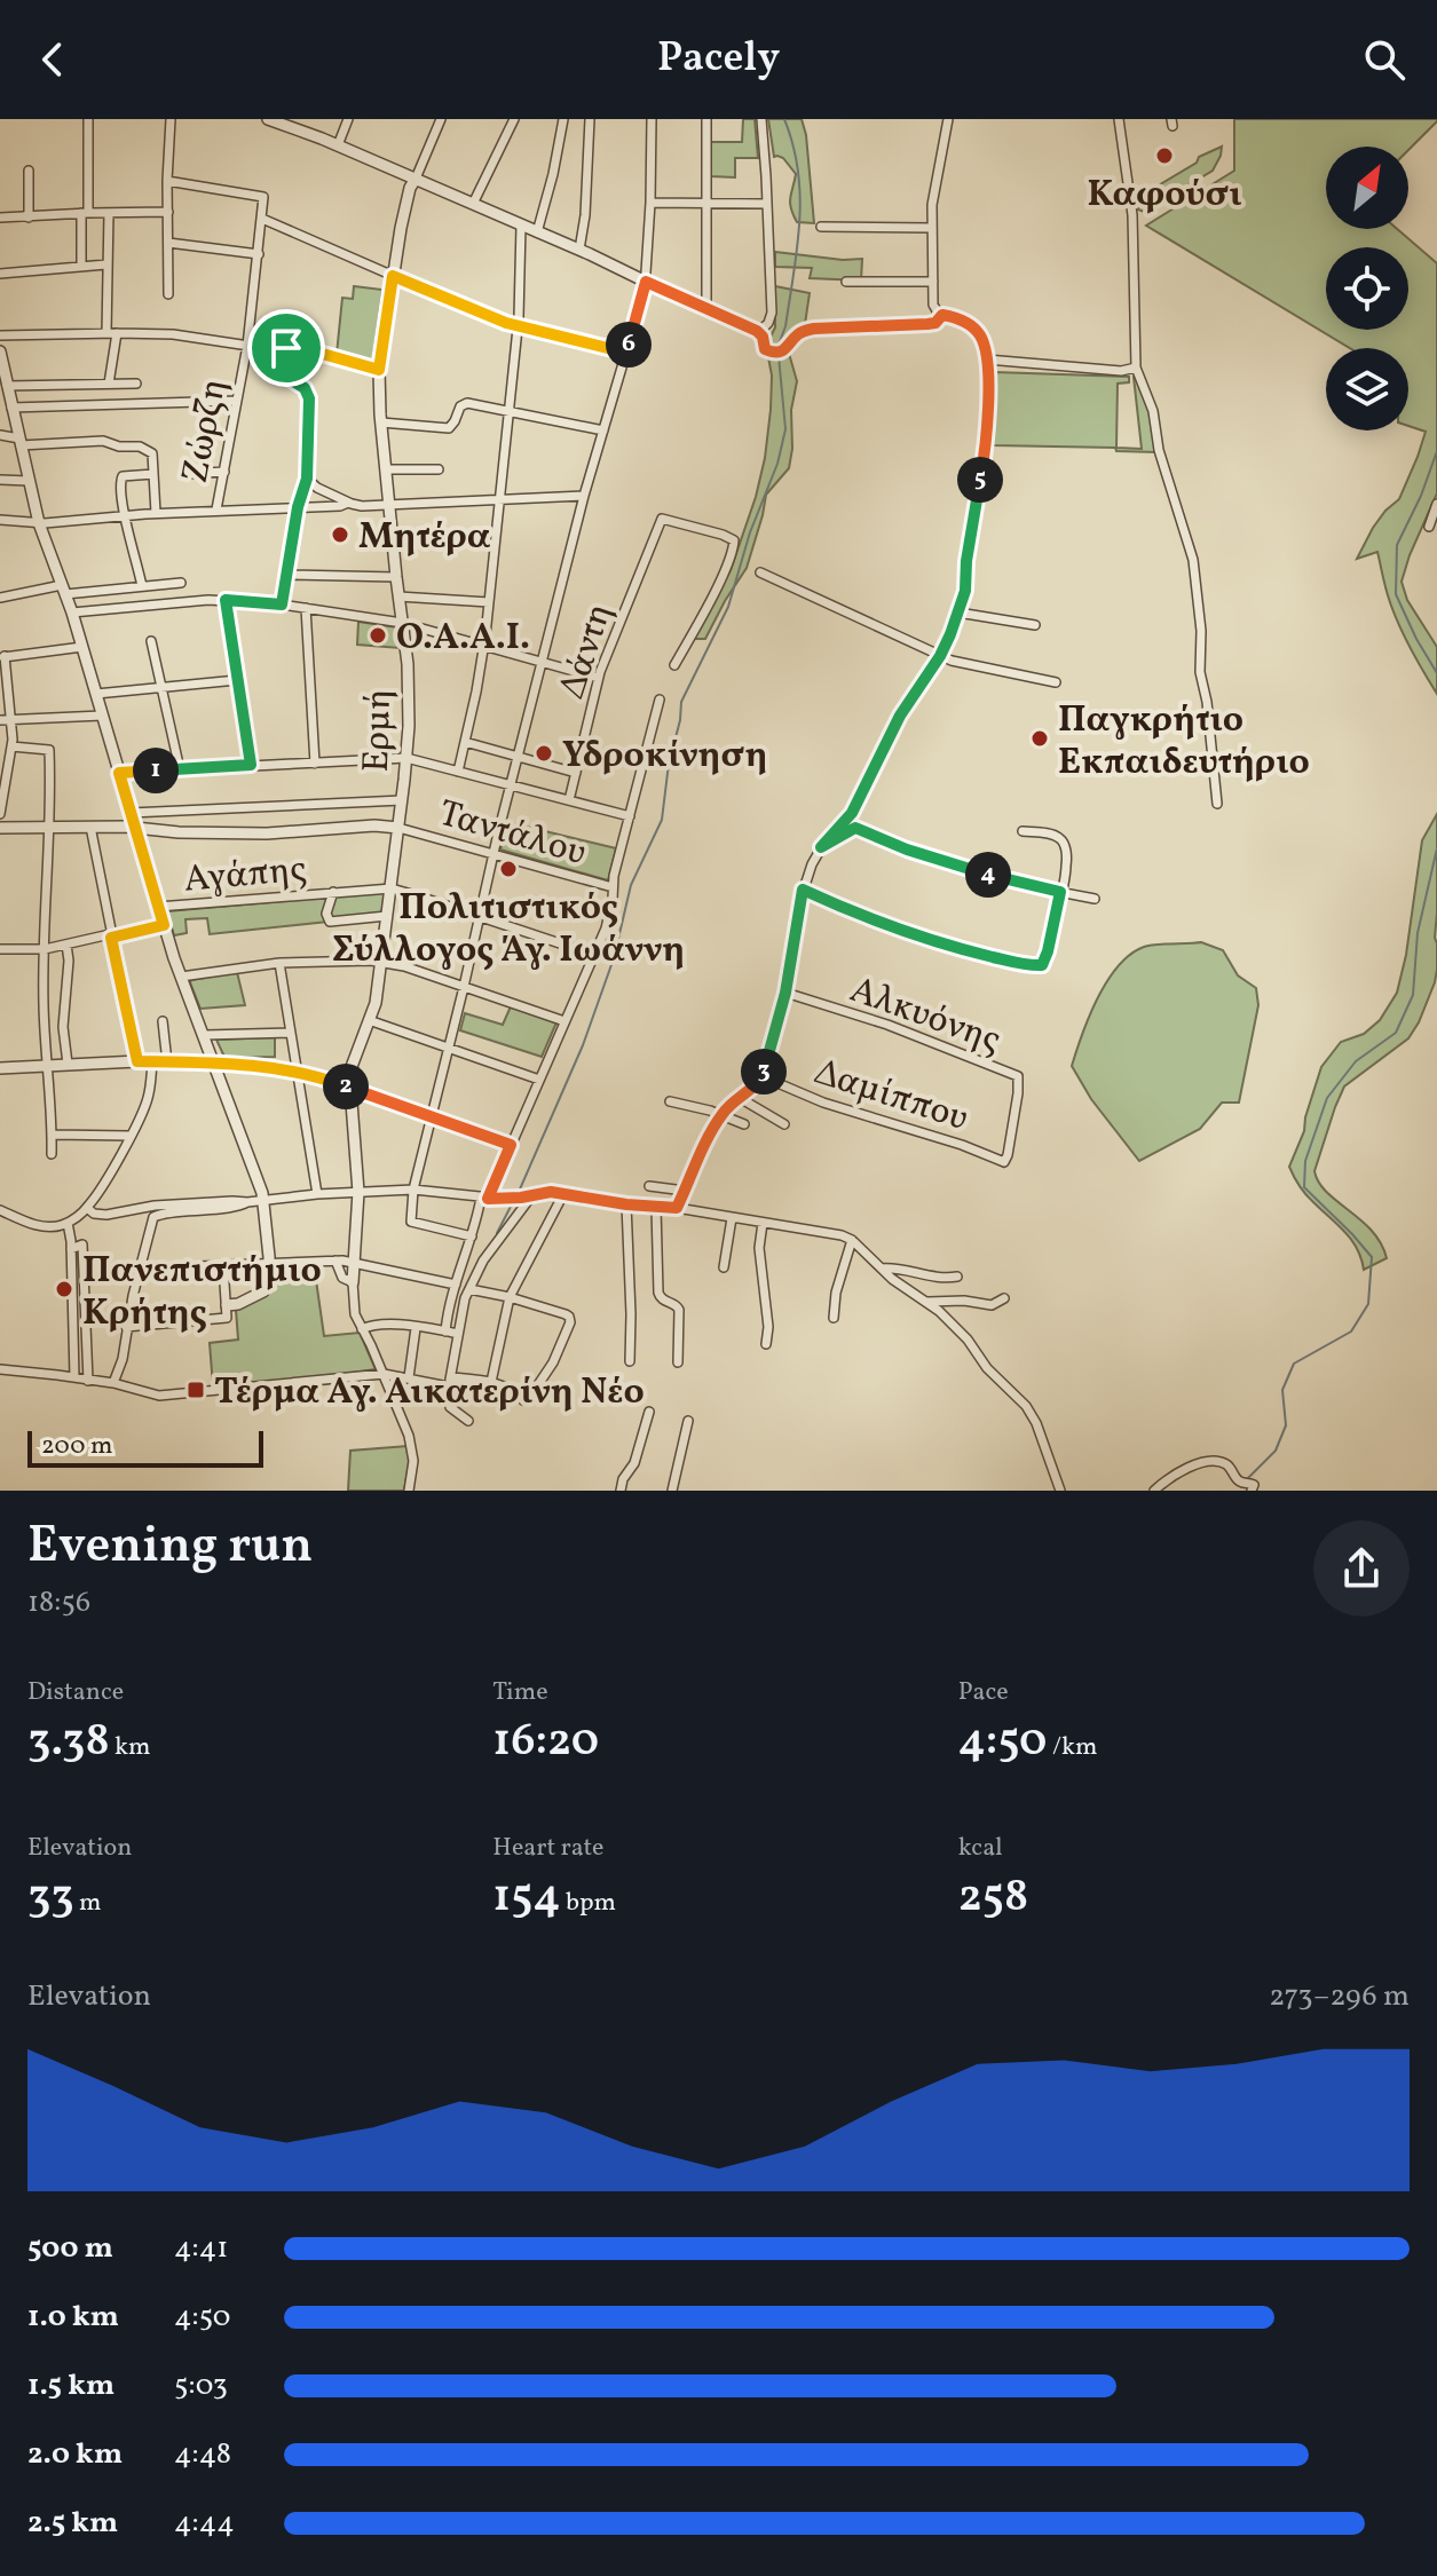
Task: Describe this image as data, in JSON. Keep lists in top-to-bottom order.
{
  "streets": {
    "street": [
      "Ζώρζη",
      "Δάντη",
      "Ερμή",
      "Ταντάλου",
      "Αγάπης",
      "Αλκυόνης",
      "Δαμίππου"
    ]
  },
  "crossings": [
    ["Ερμή", "Ταντάλου"],
    ["Ερμή", "Αγάπης"],
    ["Αλκυόνης", "Δαμίππου"]
  ],
  "places": {
    "other": [
      "Καφούσι",
      "Μητέρα",
      "Ο.Α.Α.Ι.",
      "Παγκρήτιο Εκπαιδευτήριο",
      "Υδροκίνηση",
      "Πολιτιστικός Σύλλογος Άγ. Ιωάννη",
      "Πανεπιστήμιο Κρήτης"
    ],
    "transit": ["Τέρμα Αγ. Αικατερίνη Νέο"]
  },
  "scale_bar": "200 m",
  "north": "top right",
  "page": {
    "header": "Pacely",
    "pins": [
      "6",
      "5",
      "1",
      "4",
      "3",
      "2"
    ],
    "scale": "200 m",
    "heading": ["Evening run", "18:56"],
    "stats": [
      ["Distance", "3.38 km"],
      ["Time", "16:20"],
      ["Pace", "4:50 /km"],
      ["Elevation", "33 m"],
      ["Heart rate", "154 bpm"],
      ["kcal", "258"]
    ],
    "chart": ["Elevation", "273–296 m"],
    "list": [
      {
        "name": "500 m",
        "note": "4:41"
      },
      {
        "name": "1.0 km",
        "note": "4:50"
      },
      {
        "name": "1.5 km",
        "note": "5:03"
      },
      {
        "name": "2.0 km",
        "note": "4:48"
      },
      {
        "name": "2.5 km",
        "note": "4:44"
      }
    ]
  }
}
